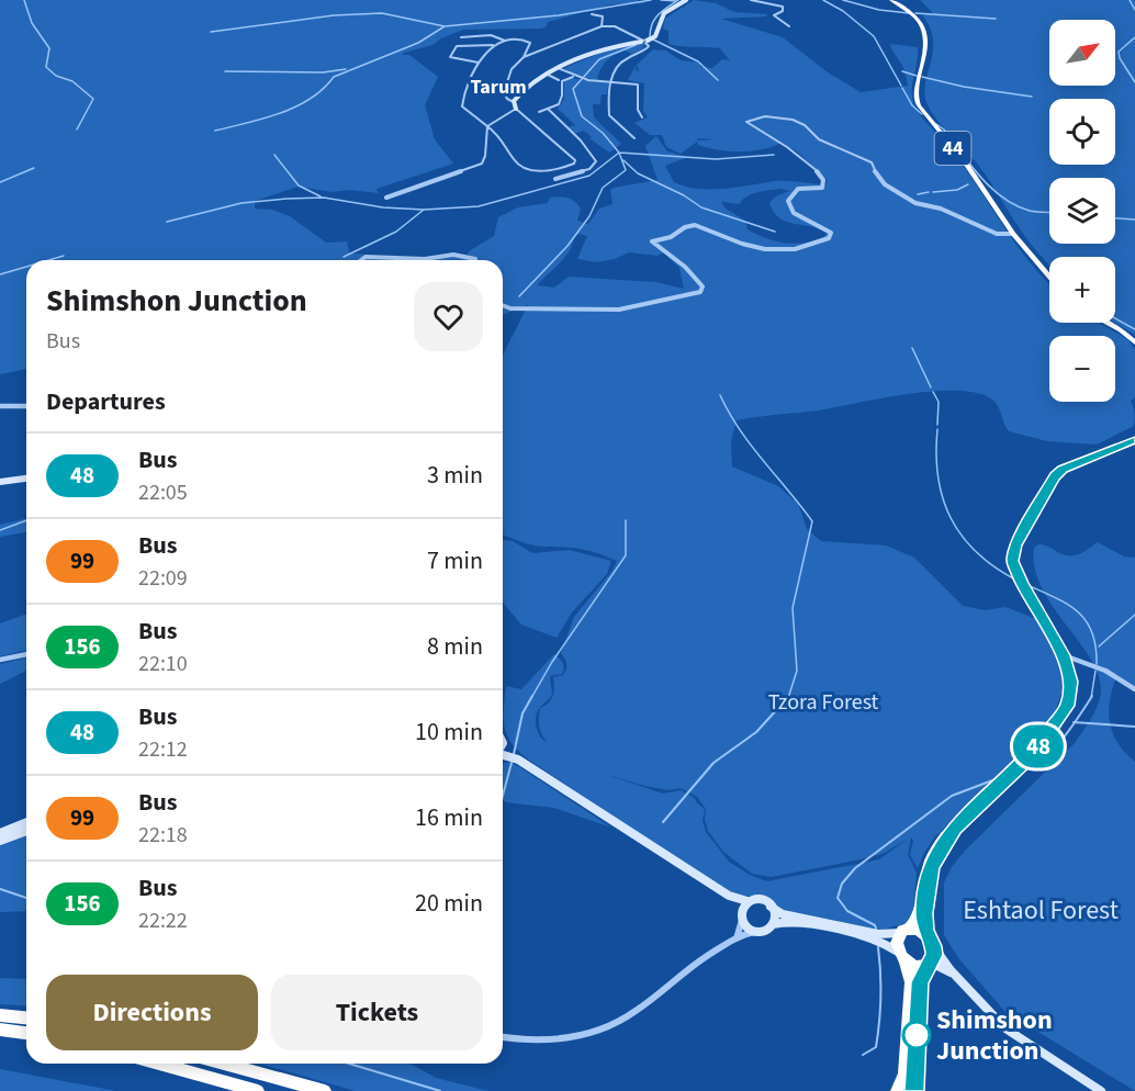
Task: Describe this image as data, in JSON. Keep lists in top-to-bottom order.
{
  "streets": {
    "highway": ["44"]
  },
  "districts": ["Tarum"],
  "parks": ["Tzora Forest", "Eshtaol Forest"],
  "places": ["Shimshon Junction"],
  "lines": ["bus line 48"],
  "north": "top right",
  "page": {
    "on_map": "48",
    "map_buttons": ["+", "−"],
    "heading": [
      ["Shimshon Junction", "Bus"],
      "Departures"
    ],
    "list": [
      {
        "mark": "48",
        "name": "Bus",
        "note": "22:05",
        "value": "3 min"
      },
      {
        "mark": "99",
        "name": "Bus",
        "note": "22:09",
        "value": "7 min"
      },
      {
        "mark": "156",
        "name": "Bus",
        "note": "22:10",
        "value": "8 min"
      },
      {
        "mark": "48",
        "name": "Bus",
        "note": "22:12",
        "value": "10 min"
      },
      {
        "mark": "99",
        "name": "Bus",
        "note": "22:18",
        "value": "16 min"
      },
      {
        "mark": "156",
        "name": "Bus",
        "note": "22:22",
        "value": "20 min"
      }
    ],
    "buttons": ["Directions", "Tickets"]
  }
}
